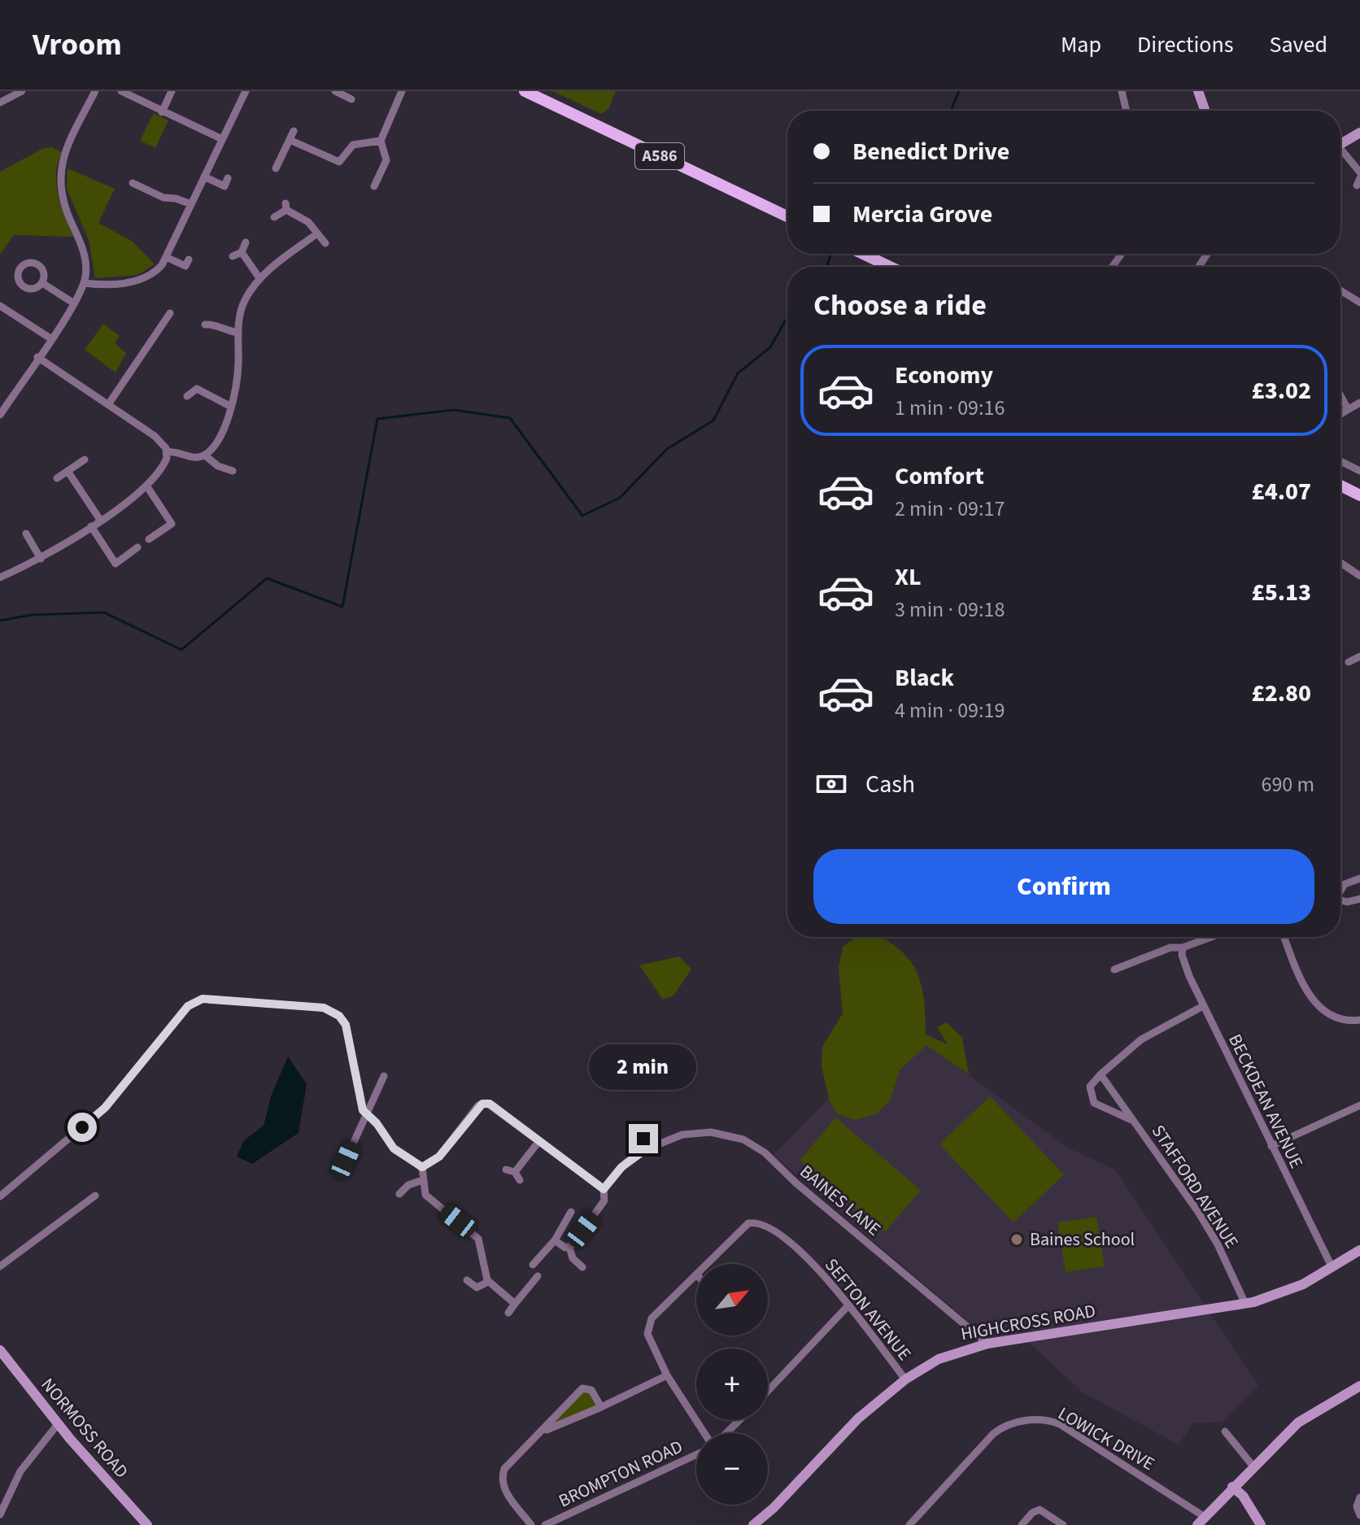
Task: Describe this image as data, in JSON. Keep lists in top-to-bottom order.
{
  "streets": {
    "main road": ["A586"],
    "street": [
      "BECKDEAN AVENUE",
      "STAFFORD AVENUE",
      "BAINES LANE",
      "SEFTON AVENUE",
      "HIGHCROSS ROAD",
      "NORMOSS ROAD",
      "LOWICK DRIVE",
      "BROMPTON ROAD"
    ]
  },
  "crossings": [
    ["BECKDEAN AVENUE", "HIGHCROSS ROAD"],
    ["STAFFORD AVENUE", "HIGHCROSS ROAD"],
    ["BAINES LANE", "HIGHCROSS ROAD"],
    ["SEFTON AVENUE", "HIGHCROSS ROAD"]
  ],
  "places": ["Baines School"],
  "north": "top right",
  "page": {
    "header": "Vroom",
    "nav": ["Map", "Directions", "Saved"],
    "banner": ["Benedict Drive", "Mercia Grove"],
    "heading": "Choose a ride",
    "list": [
      {
        "name": "Economy",
        "note": "1 min · 09:16",
        "value": "£3.02"
      },
      {
        "name": "Comfort",
        "note": "2 min · 09:17",
        "value": "£4.07"
      },
      {
        "name": "XL",
        "note": "3 min · 09:18",
        "value": "£5.13"
      },
      {
        "name": "Black",
        "note": "4 min · 09:19",
        "value": "£2.80"
      }
    ],
    "pay": ["Cash", "690 m"],
    "buttons": "Confirm",
    "bubble": "2 min",
    "map_buttons": ["+", "−"]
  }
}
